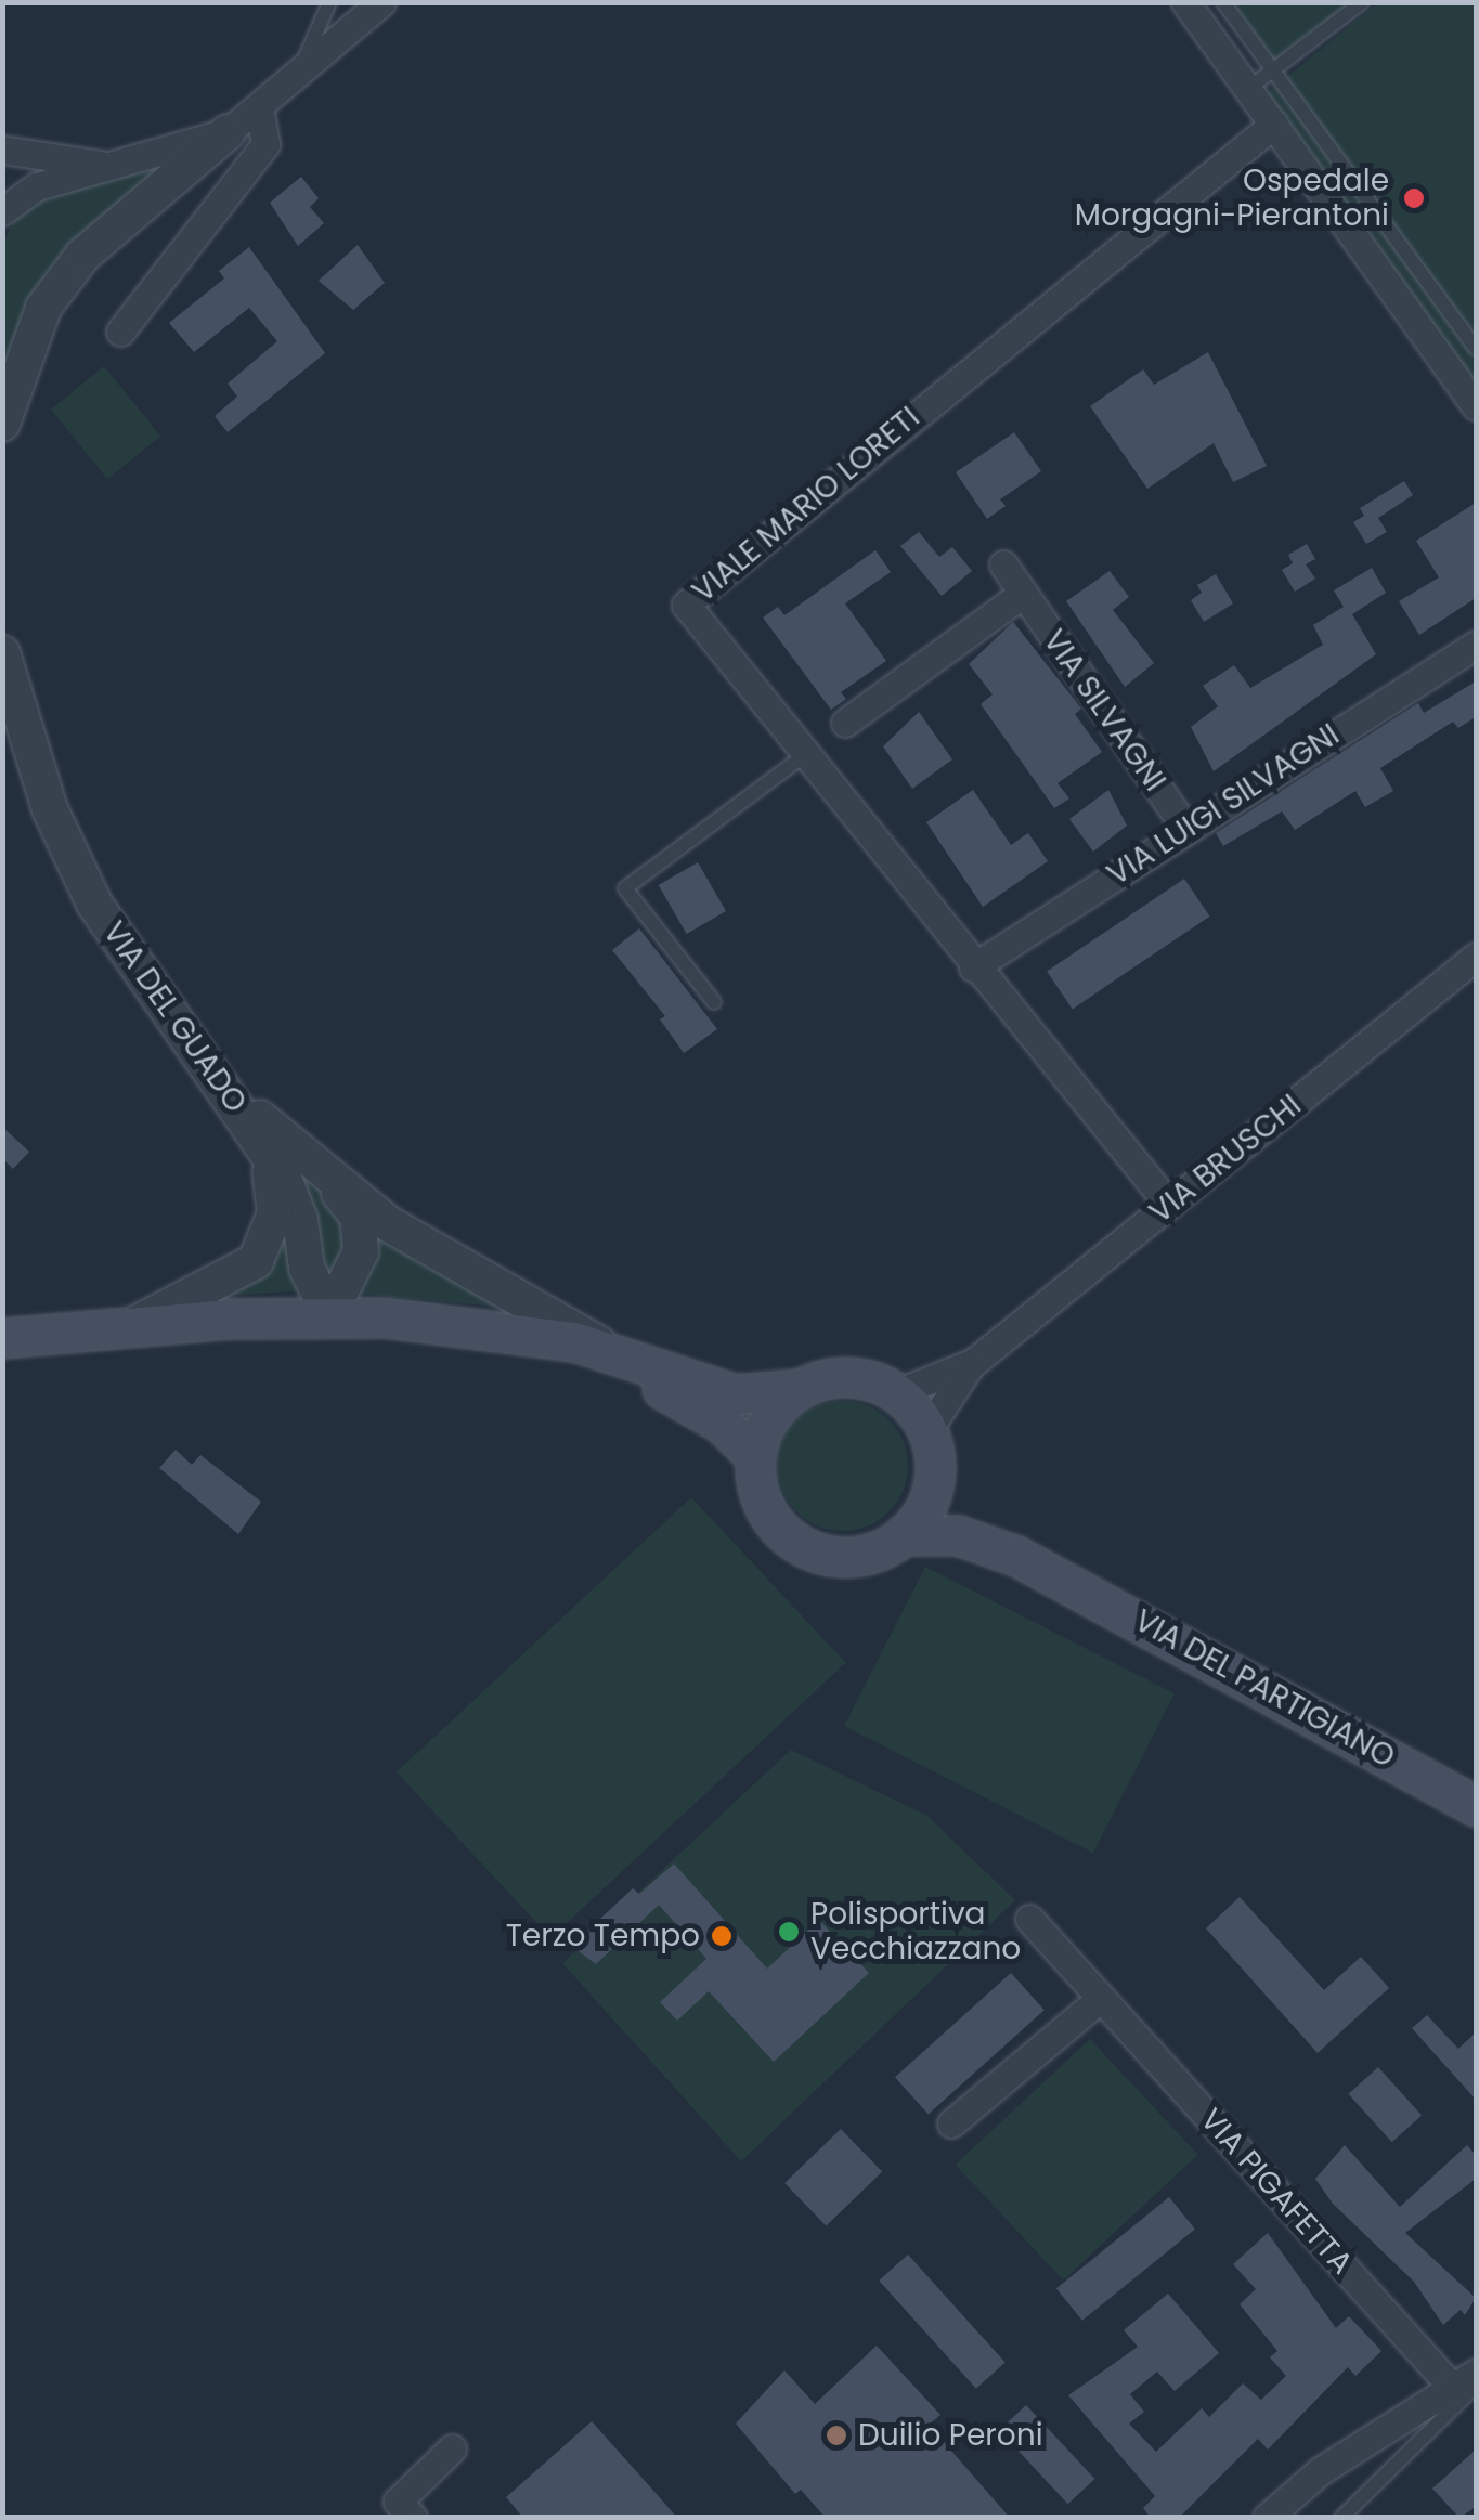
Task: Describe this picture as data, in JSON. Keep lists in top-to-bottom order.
{
  "streets": {
    "main road": ["VIA DEL PARTIGIANO"],
    "street": [
      "VIALE MARIO LORETI",
      "VIA SILVAGNI",
      "VIA LUIGI SILVAGNI",
      "VIA DEL GUADO",
      "VIA BRUSCHI",
      "VIA PIGAFETTA"
    ]
  },
  "crossings": [
    ["VIALE MARIO LORETI", "VIA LUIGI SILVAGNI"],
    ["VIALE MARIO LORETI", "VIA BRUSCHI"],
    ["VIA SILVAGNI", "VIA LUIGI SILVAGNI"],
    ["VIA BRUSCHI", "VIA DEL PARTIGIANO"]
  ],
  "places": [
    "Ospedale Morgagni-Pierantoni",
    "Polisportiva Vecchiazzano",
    "Terzo Tempo",
    "Duilio Peroni"
  ]
}
